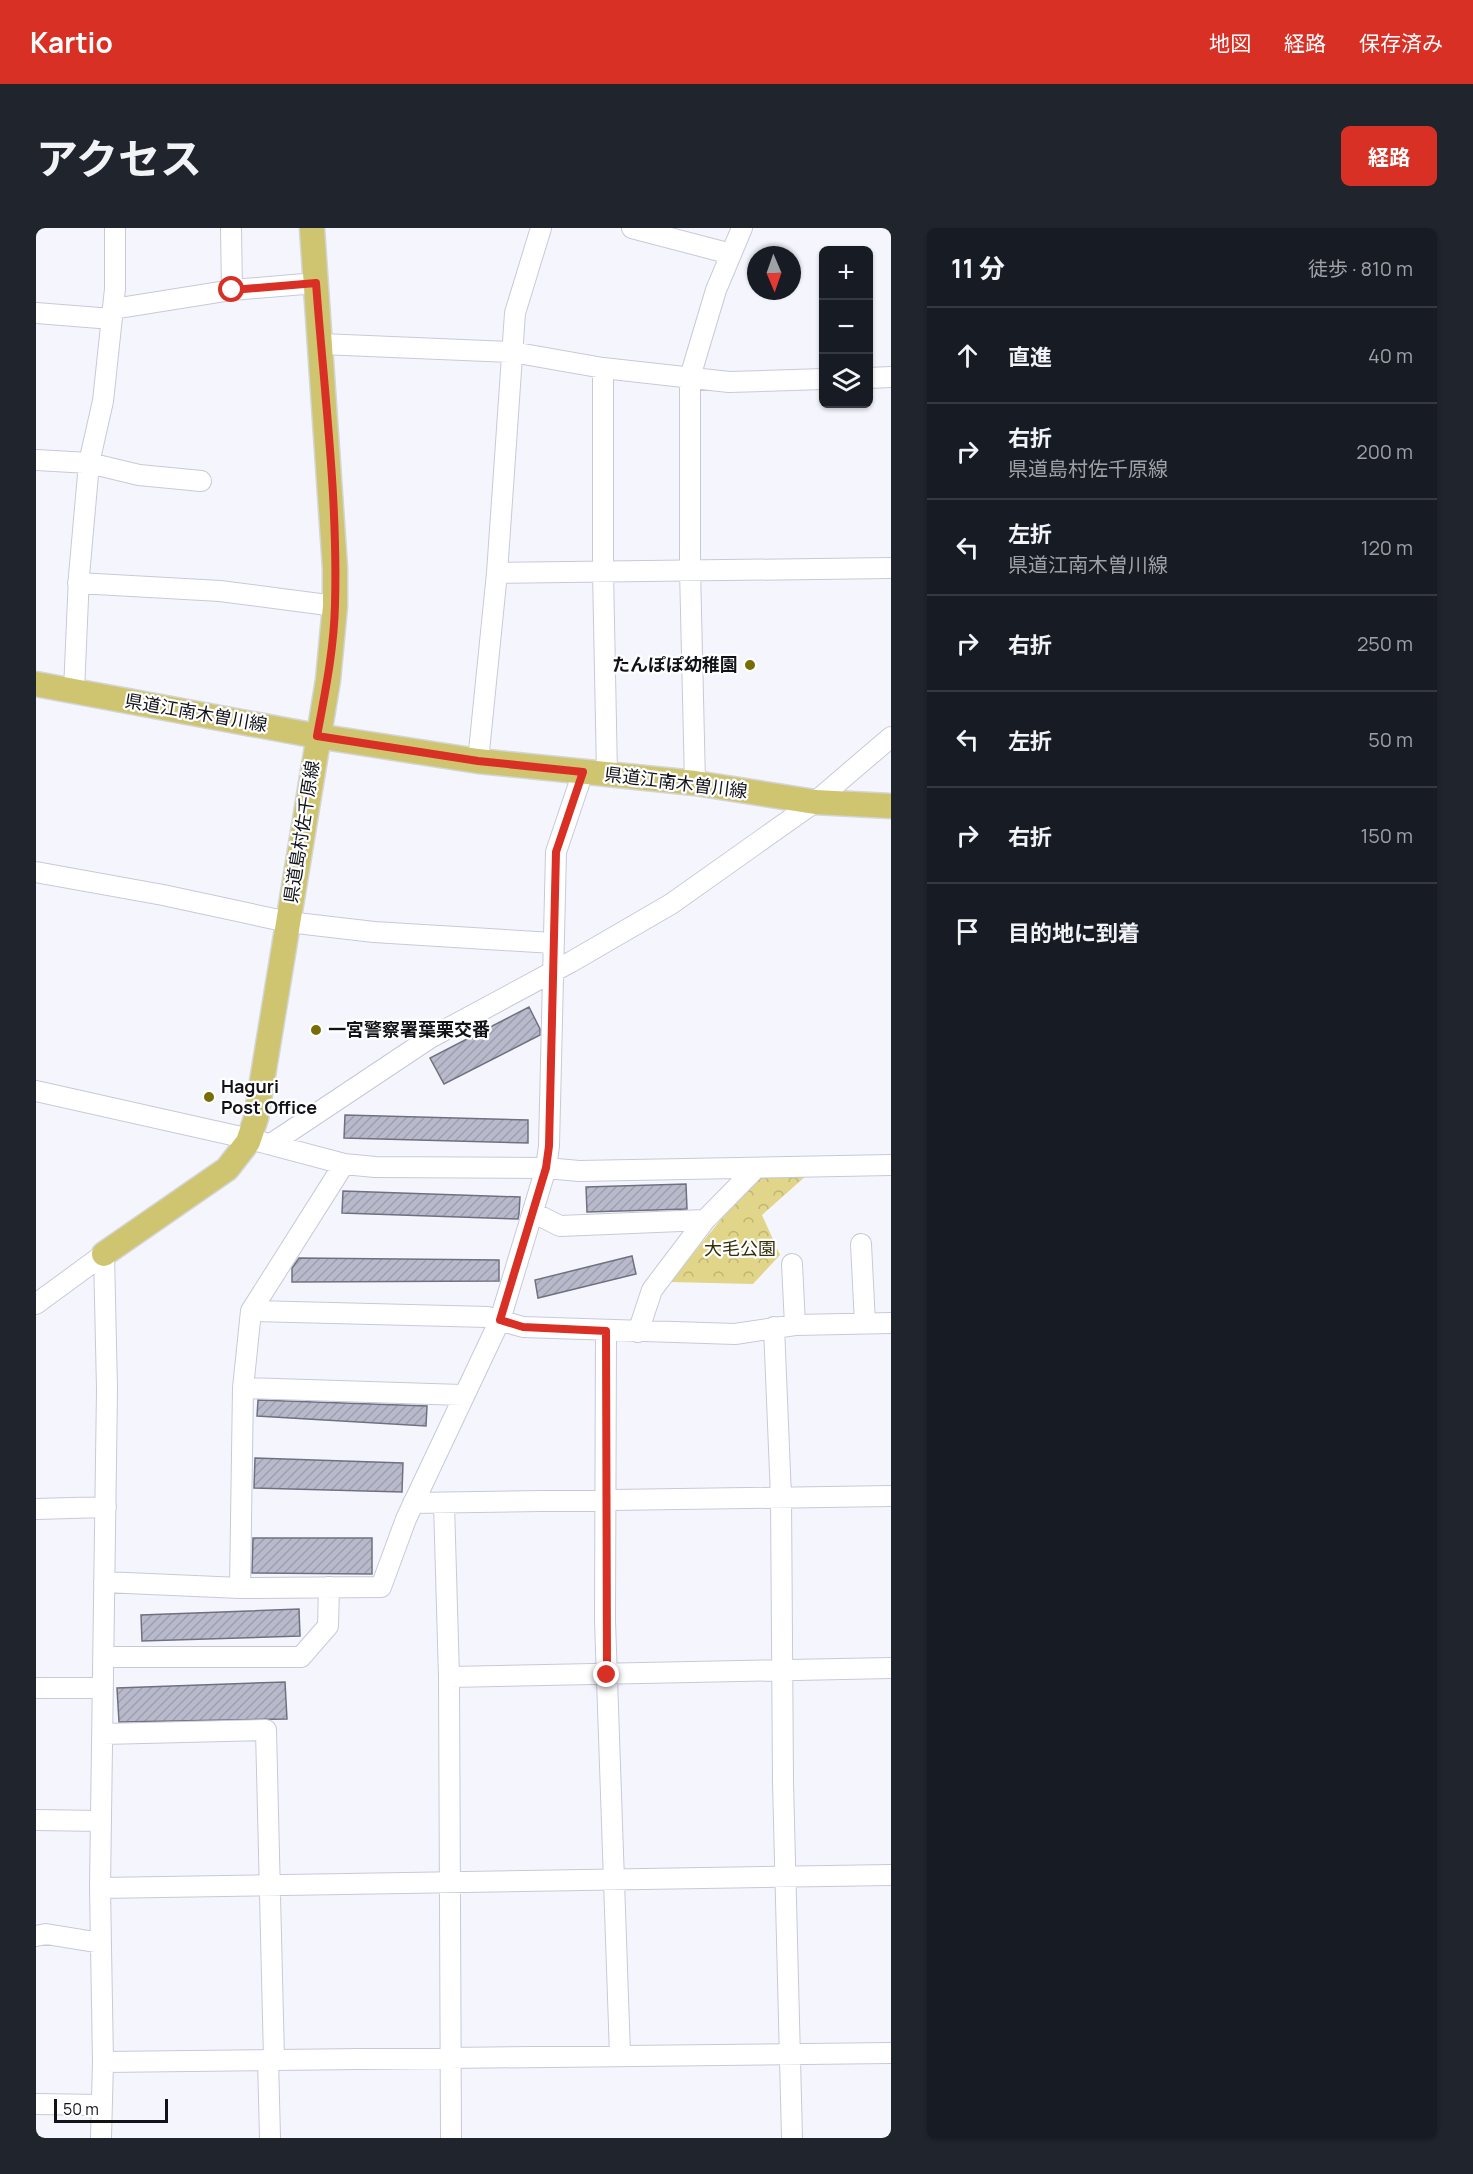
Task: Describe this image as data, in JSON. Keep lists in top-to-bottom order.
{
  "streets": {
    "main road": ["県道江南木曽川線", "県道島村佐千原線"]
  },
  "crossings": [
    ["県道江南木曽川線", "県道島村佐千原線"]
  ],
  "parks": ["大毛公園"],
  "places": ["たんぽぽ幼稚園", "一宮警察署葉栗交番", "Haguri Post Office"],
  "scale_bar": "50 m",
  "north": "bottom",
  "page": {
    "header": "Kartio",
    "nav": ["地図", "経路", "保存済み"],
    "title": "アクセス",
    "buttons": "経路",
    "heading": ["11 分", "徒歩 · 810 m"],
    "map_buttons": ["+", "−"],
    "list": [
      ["直進", "40 m"],
      ["右折", "県道島村佐千原線", "200 m"],
      ["左折", "県道江南木曽川線", "120 m"],
      ["右折", "250 m"],
      ["左折", "50 m"],
      ["右折", "150 m"],
      "目的地に到着"
    ],
    "scale": "50 m"
  }
}
